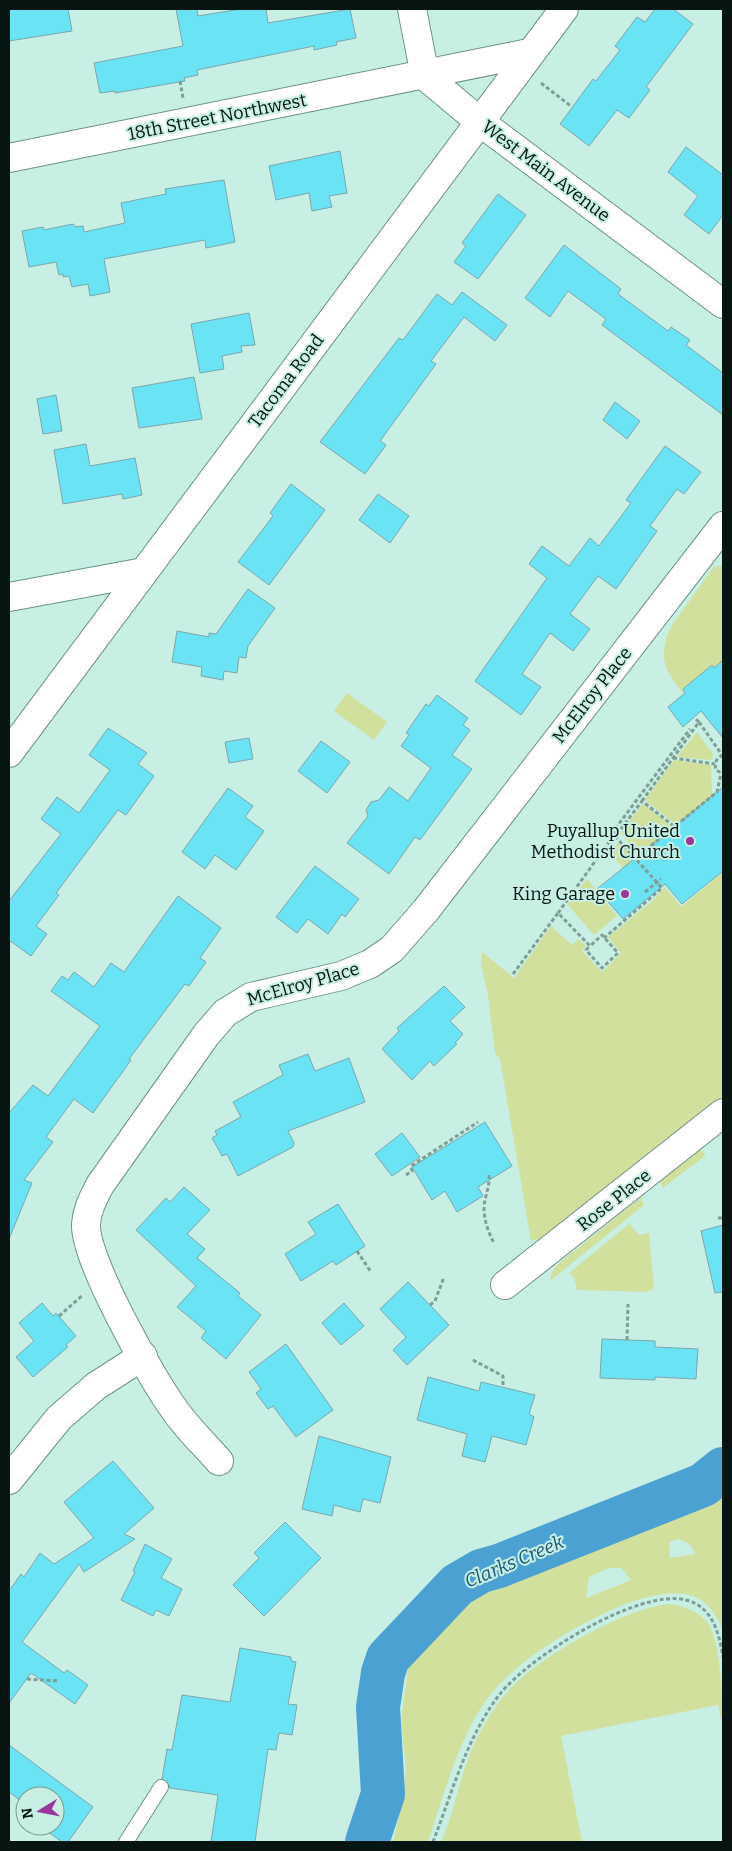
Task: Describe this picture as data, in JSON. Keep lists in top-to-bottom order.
{
  "streets": {
    "street": [
      "18th Street Northwest",
      "West Main Avenue",
      "Tacoma Road",
      "McElroy Place",
      "Rose Place"
    ]
  },
  "crossings": [
    ["18th Street Northwest", "West Main Avenue"],
    ["18th Street Northwest", "Tacoma Road"],
    ["West Main Avenue", "Tacoma Road"]
  ],
  "water": ["Clarks Creek"],
  "places": ["Puyallup United Methodist Church", "King Garage"],
  "north": "left"
}
